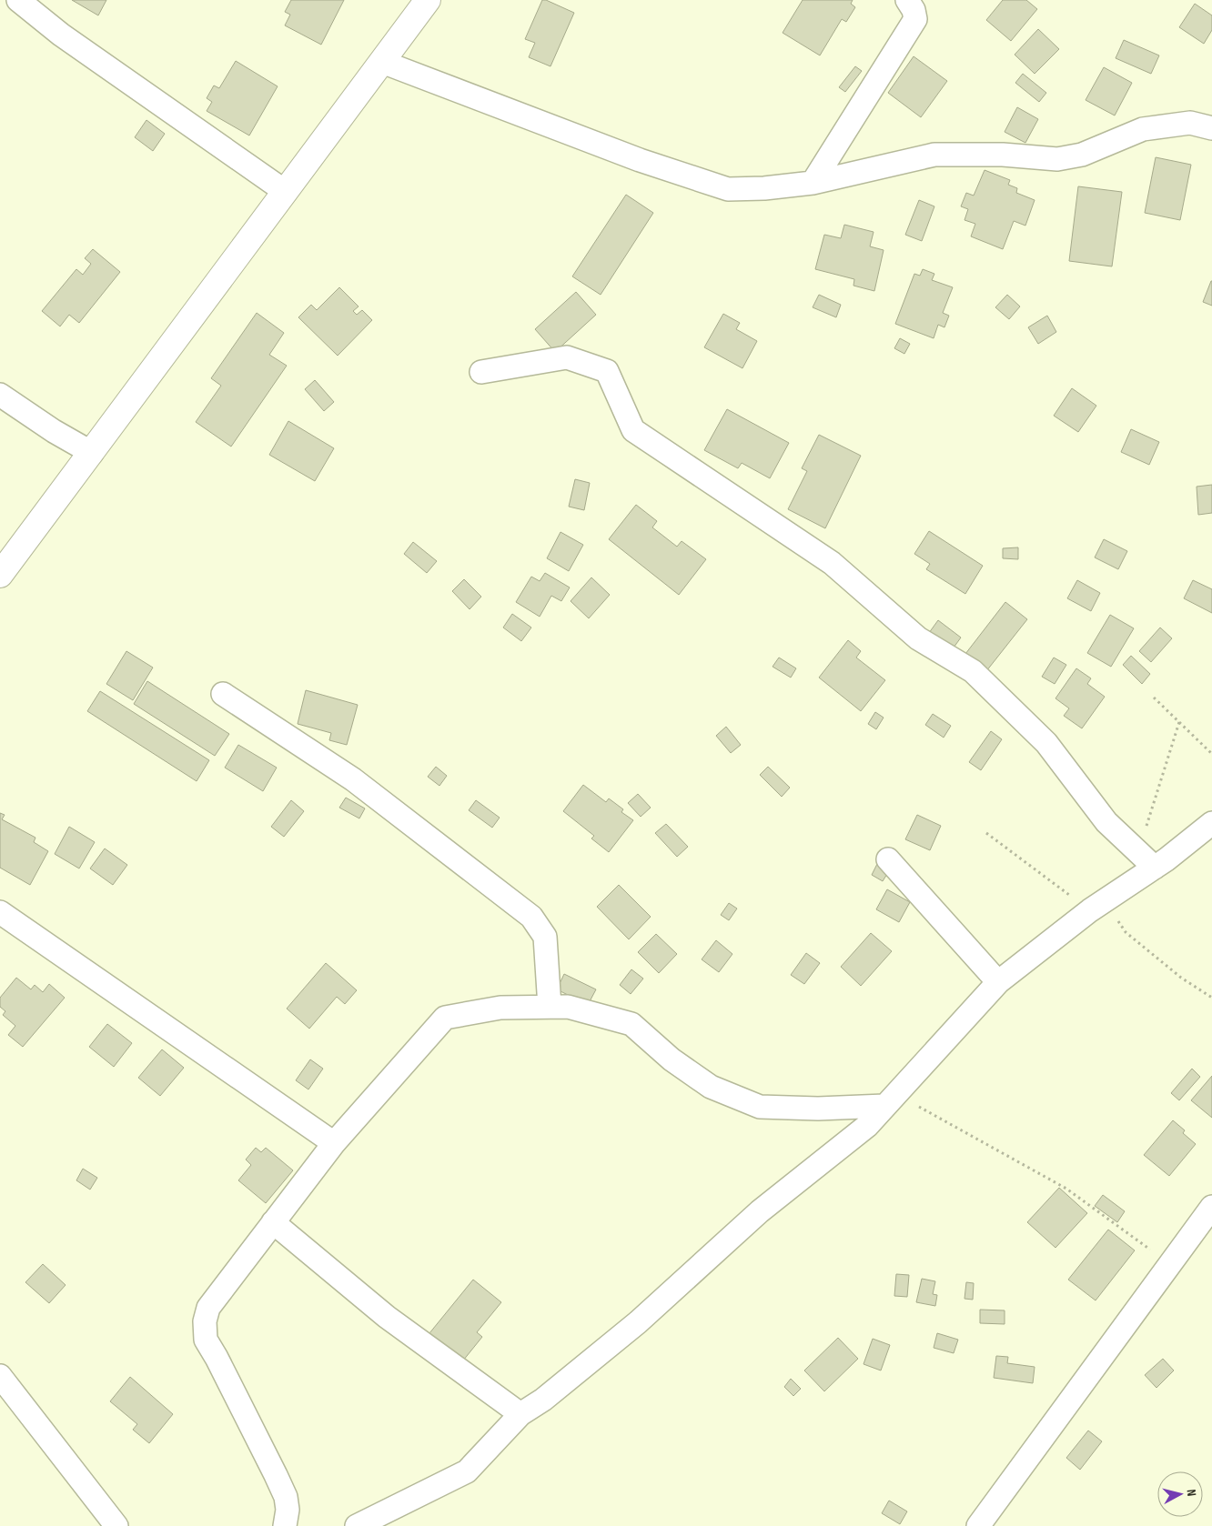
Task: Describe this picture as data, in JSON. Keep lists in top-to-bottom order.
{
  "north": "right"
}
